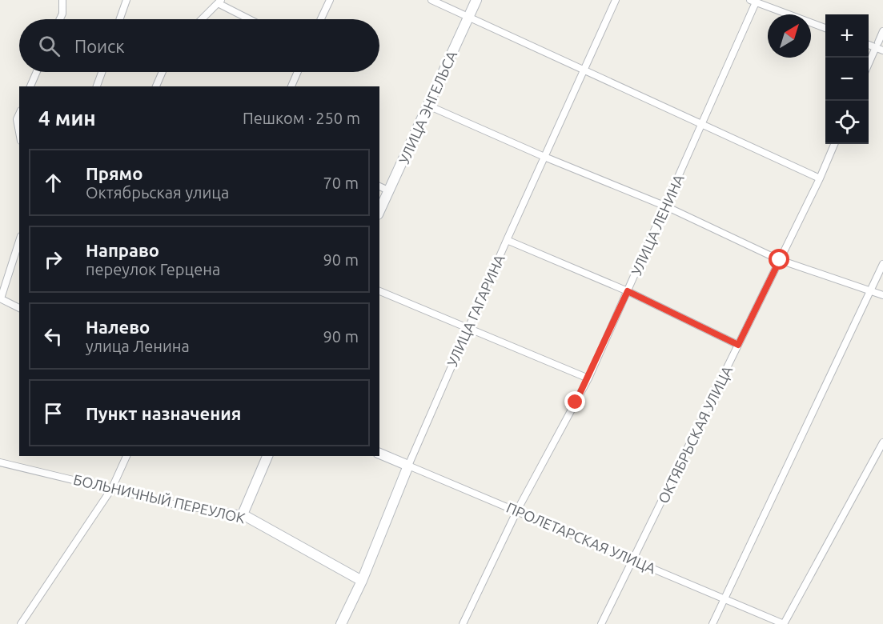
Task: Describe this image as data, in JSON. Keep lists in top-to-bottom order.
{
  "streets": {
    "main road": [
      "УЛИЦА ЭНГЕЛЬСА",
      "УЛИЦА ГАГАРИНА",
      "БОЛЬНИЧНЫЙ ПЕРЕУЛОК",
      "ПРОЛЕТАРСКАЯ УЛИЦА"
    ],
    "street": ["УЛИЦА ЛЕНИНА", "ОКТЯБРЬСКАЯ УЛИЦА"]
  },
  "crossings": [
    ["УЛИЦА ЛЕНИНА", "ПРОЛЕТАРСКАЯ УЛИЦА"],
    ["УЛИЦА ГАГАРИНА", "БОЛЬНИЧНЫЙ ПЕРЕУЛОК"],
    ["УЛИЦА ГАГАРИНА", "ПРОЛЕТАРСКАЯ УЛИЦА"],
    ["ОКТЯБРЬСКАЯ УЛИЦА", "ПРОЛЕТАРСКАЯ УЛИЦА"]
  ],
  "north": "top right",
  "page": {
    "map_buttons": ["+", "−"],
    "search": "Поиск",
    "heading": ["4 мин", "Пешком · 250 m"],
    "list": [
      ["Прямо", "Октябрьская улица", "70 m"],
      ["Направо", "переулок Герцена", "90 m"],
      ["Налево", "улица Ленина", "90 m"],
      "Пункт назначения"
    ]
  }
}
